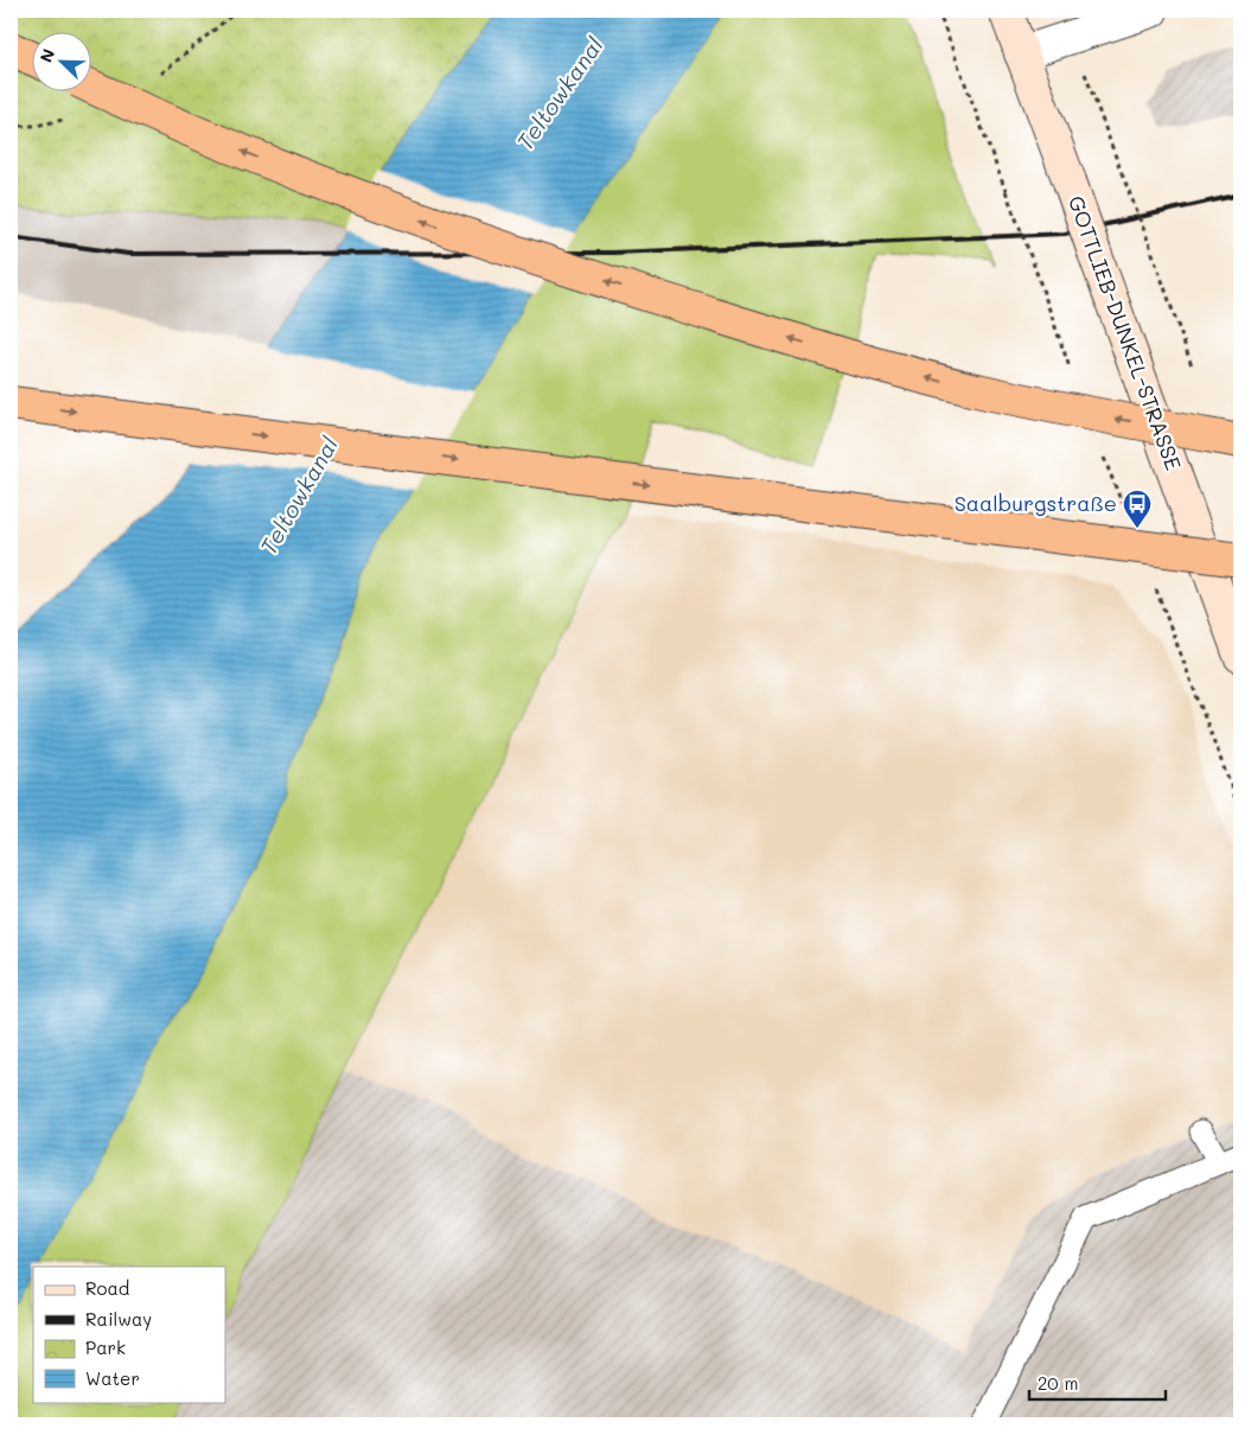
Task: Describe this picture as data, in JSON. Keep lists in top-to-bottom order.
{
  "streets": {
    "street": ["GOTTLIEB-DUNKEL-STRASSE"]
  },
  "water": ["Teltowkanal"],
  "places": {
    "bus stop": ["Saalburgstraße"]
  },
  "legend": [
    "Road",
    "Railway",
    "Park",
    "Water"
  ],
  "scale_bar": "20 m",
  "north": "top left"
}
